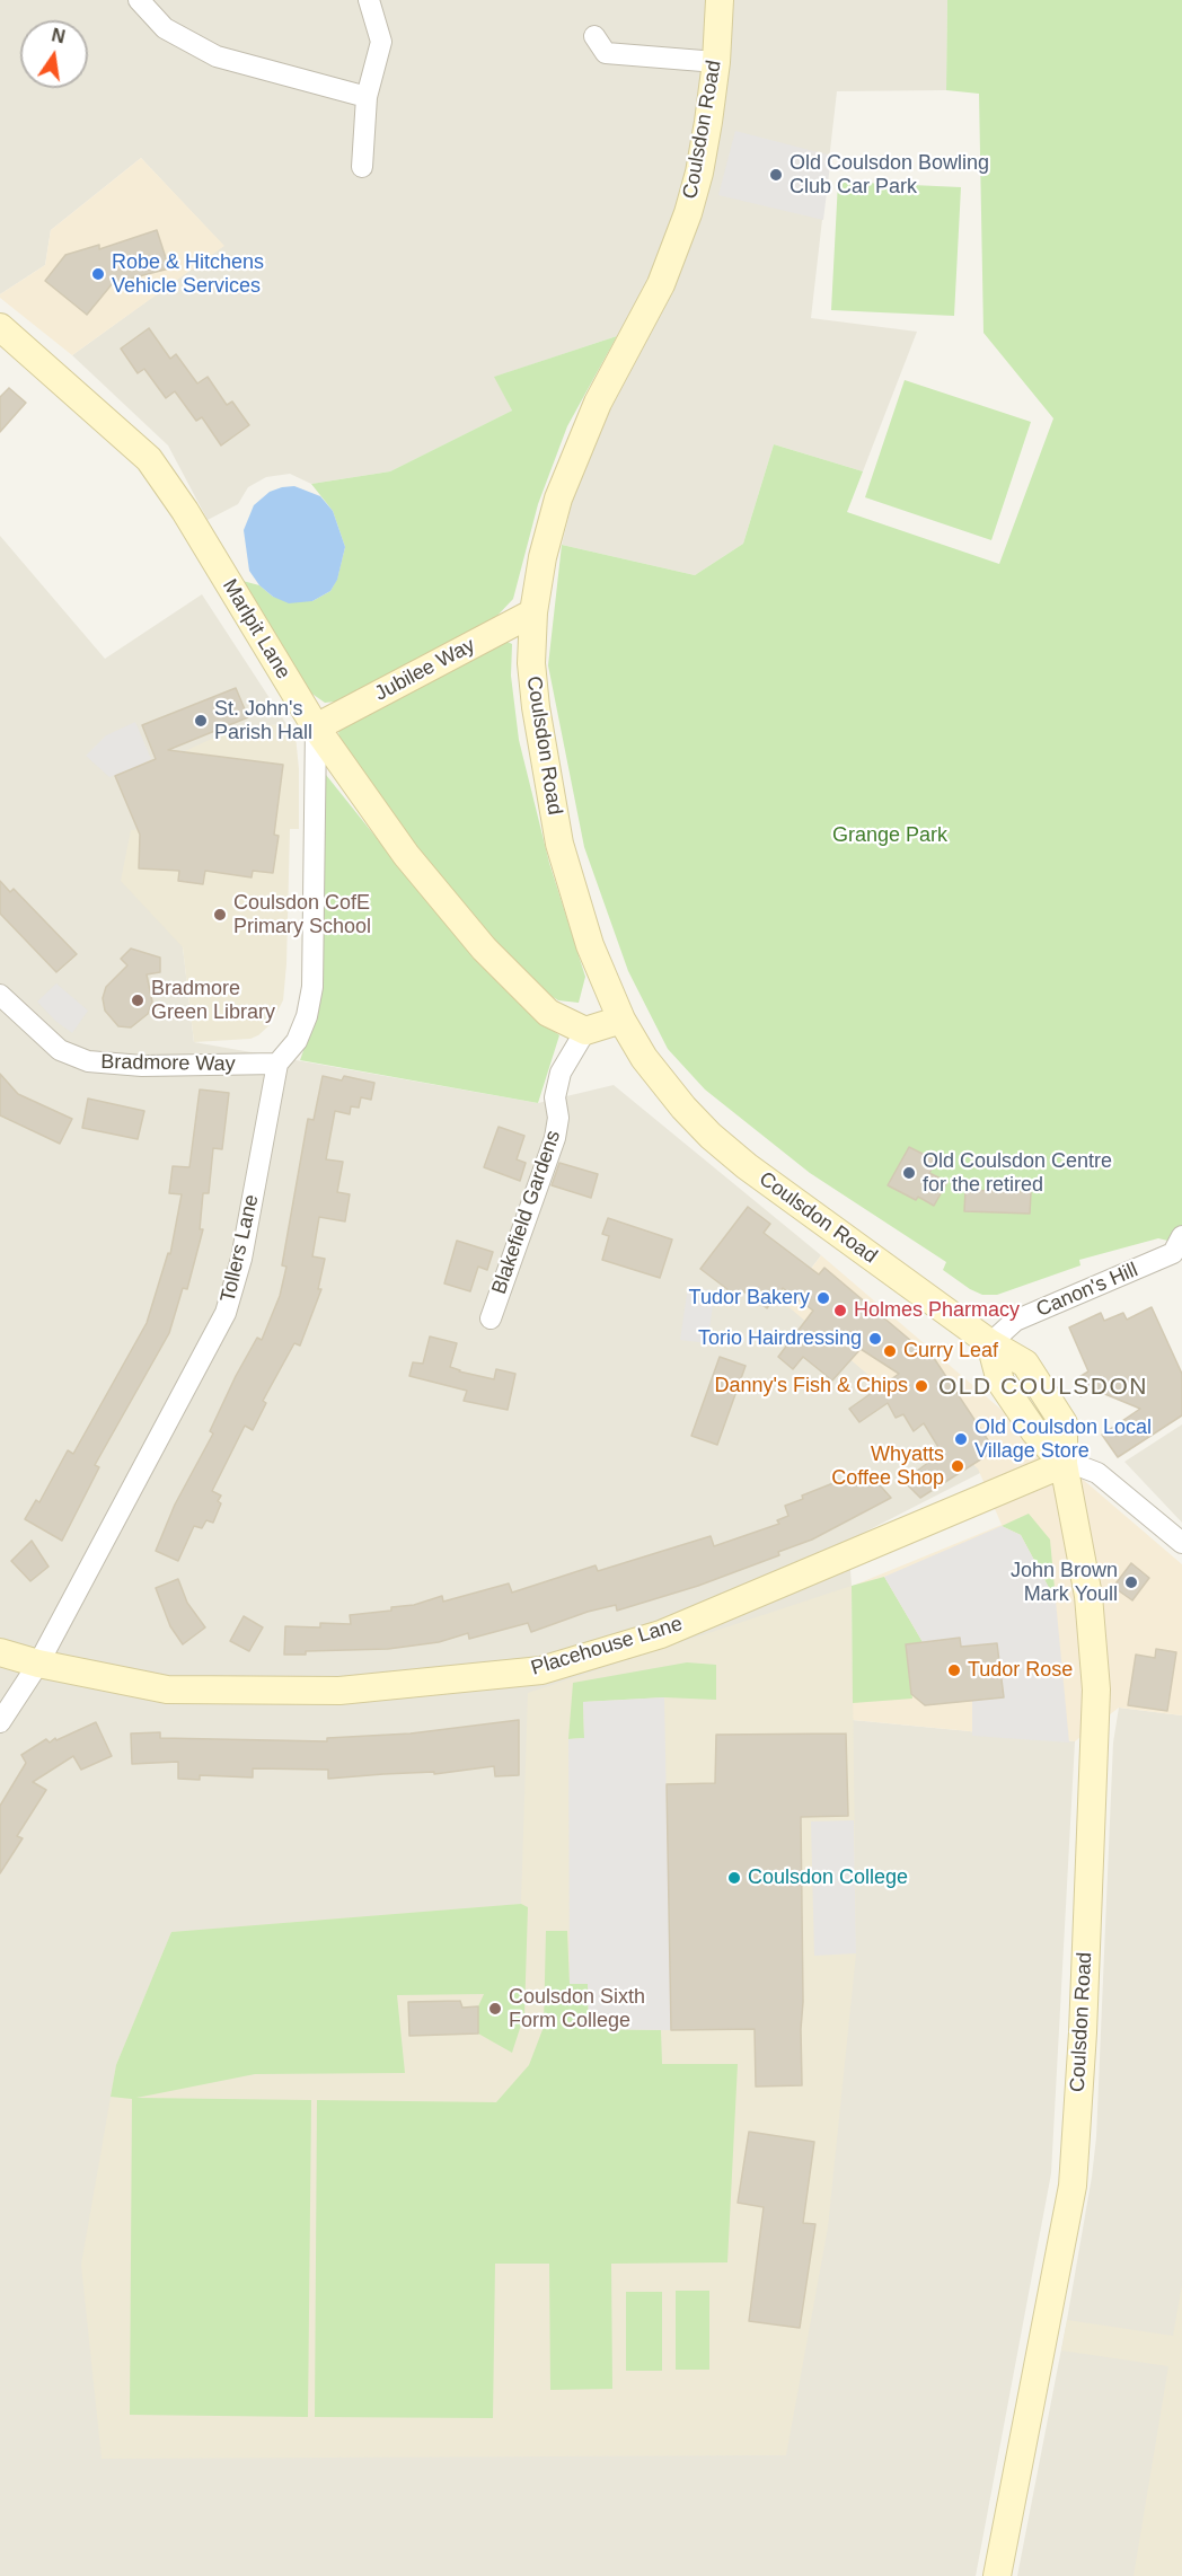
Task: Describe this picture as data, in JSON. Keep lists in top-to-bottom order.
{
  "streets": {
    "main road": [
      "Coulsdon Road",
      "Marlpit Lane",
      "Jubilee Way",
      "Placehouse Lane"
    ],
    "street": [
      "Bradmore Way",
      "Blakefield Gardens",
      "Tollers Lane",
      "Canon's Hill"
    ]
  },
  "crossings": [
    ["Coulsdon Road", "Jubilee Way"],
    ["Coulsdon Road", "Canon's Hill"],
    ["Coulsdon Road", "Placehouse Lane"],
    ["Marlpit Lane", "Jubilee Way"],
    ["Marlpit Lane", "Blakefield Gardens"],
    ["Marlpit Lane", "Tollers Lane"],
    ["Jubilee Way", "Tollers Lane"],
    ["Bradmore Way", "Tollers Lane"],
    ["Tollers Lane", "Placehouse Lane"]
  ],
  "districts": ["OLD COULSDON"],
  "parks": ["Grange Park"],
  "places": [
    "Old Coulsdon Bowling Club Car Park",
    "Robe & Hitchens Vehicle Services",
    "St. John's Parish Hall",
    "Coulsdon CofE Primary School",
    "Bradmore Green Library",
    "Old Coulsdon Centre for the retired",
    "Tudor Bakery",
    "Holmes Pharmacy",
    "Torio Hairdressing",
    "Curry Leaf",
    "Danny's Fish & Chips",
    "Old Coulsdon Local Village Store",
    "Whyatts Coffee Shop",
    "John Brown Mark Youll",
    "Tudor Rose",
    "Coulsdon College",
    "Coulsdon Sixth Form College"
  ],
  "north": "top"
}
